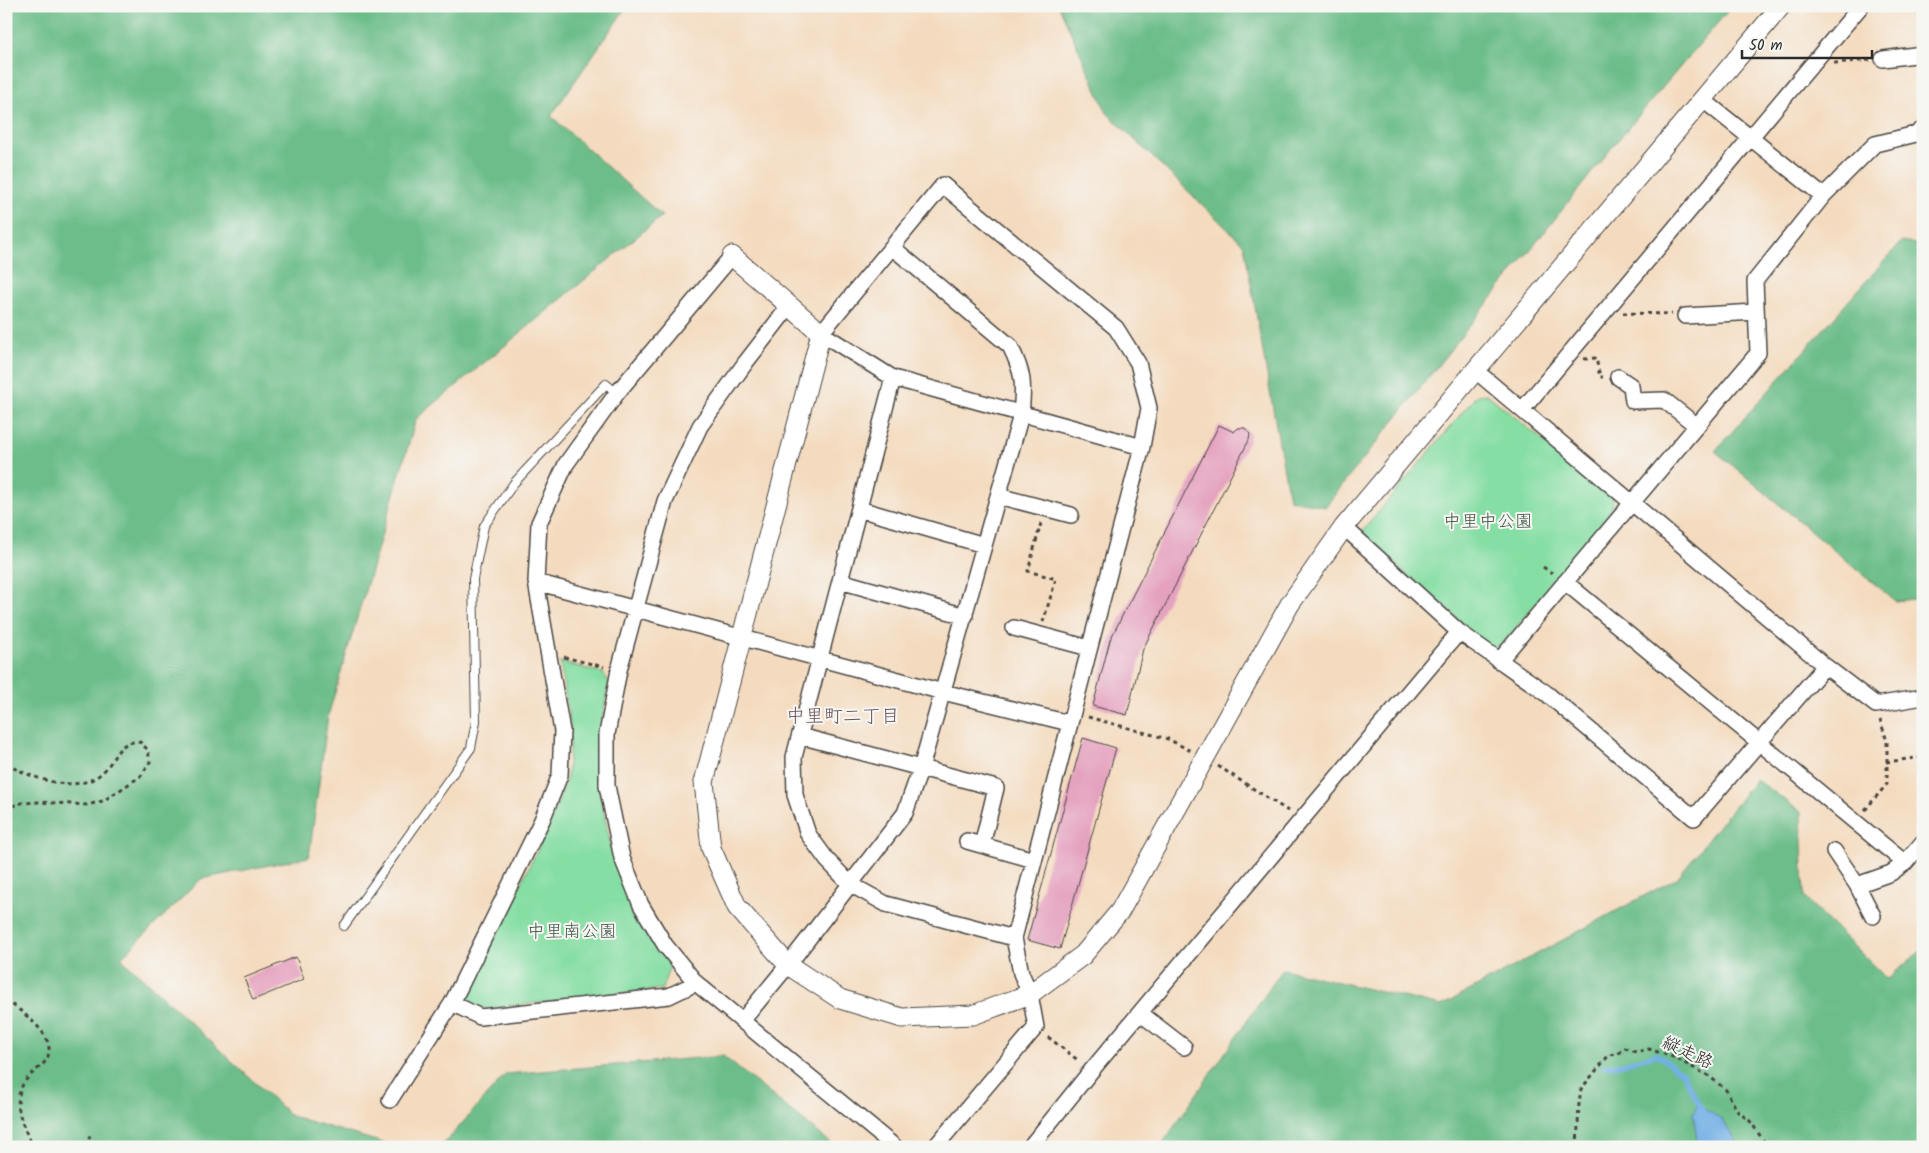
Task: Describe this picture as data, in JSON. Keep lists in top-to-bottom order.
{
  "streets": {
    "path": ["縦走路"]
  },
  "districts": ["中里町二丁目"],
  "parks": ["中里中公園", "中里南公園"],
  "scale_bar": "50 m"
}
